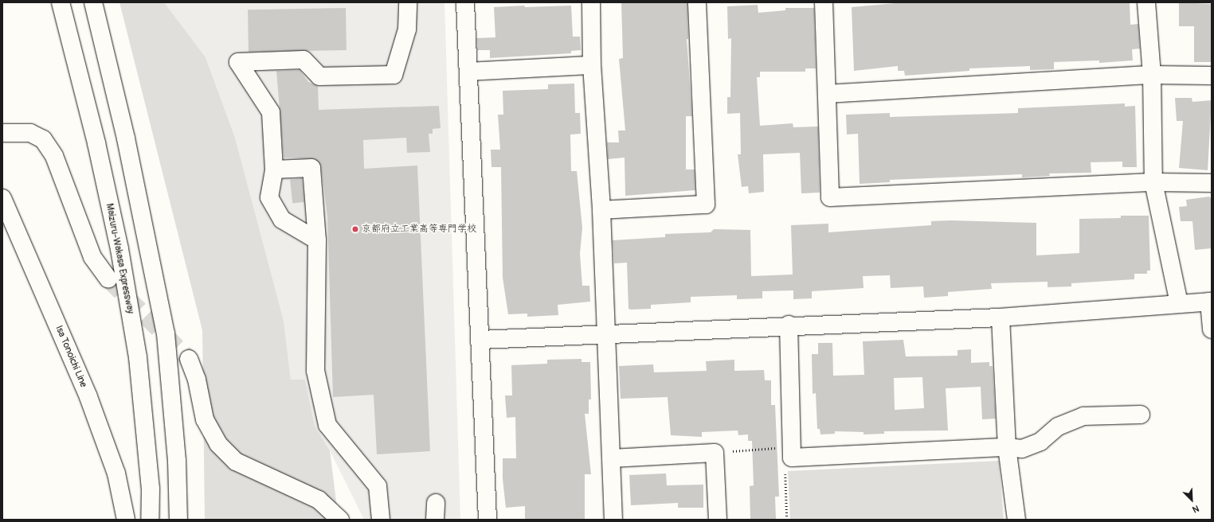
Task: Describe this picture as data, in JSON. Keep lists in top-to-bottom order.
{
  "streets": {
    "main road": ["Maizuru-Wakasa Expressway", "Isa Tonoichi Line"]
  },
  "places": ["京都府立工業高等専門学校"],
  "north": "bottom right"
}
